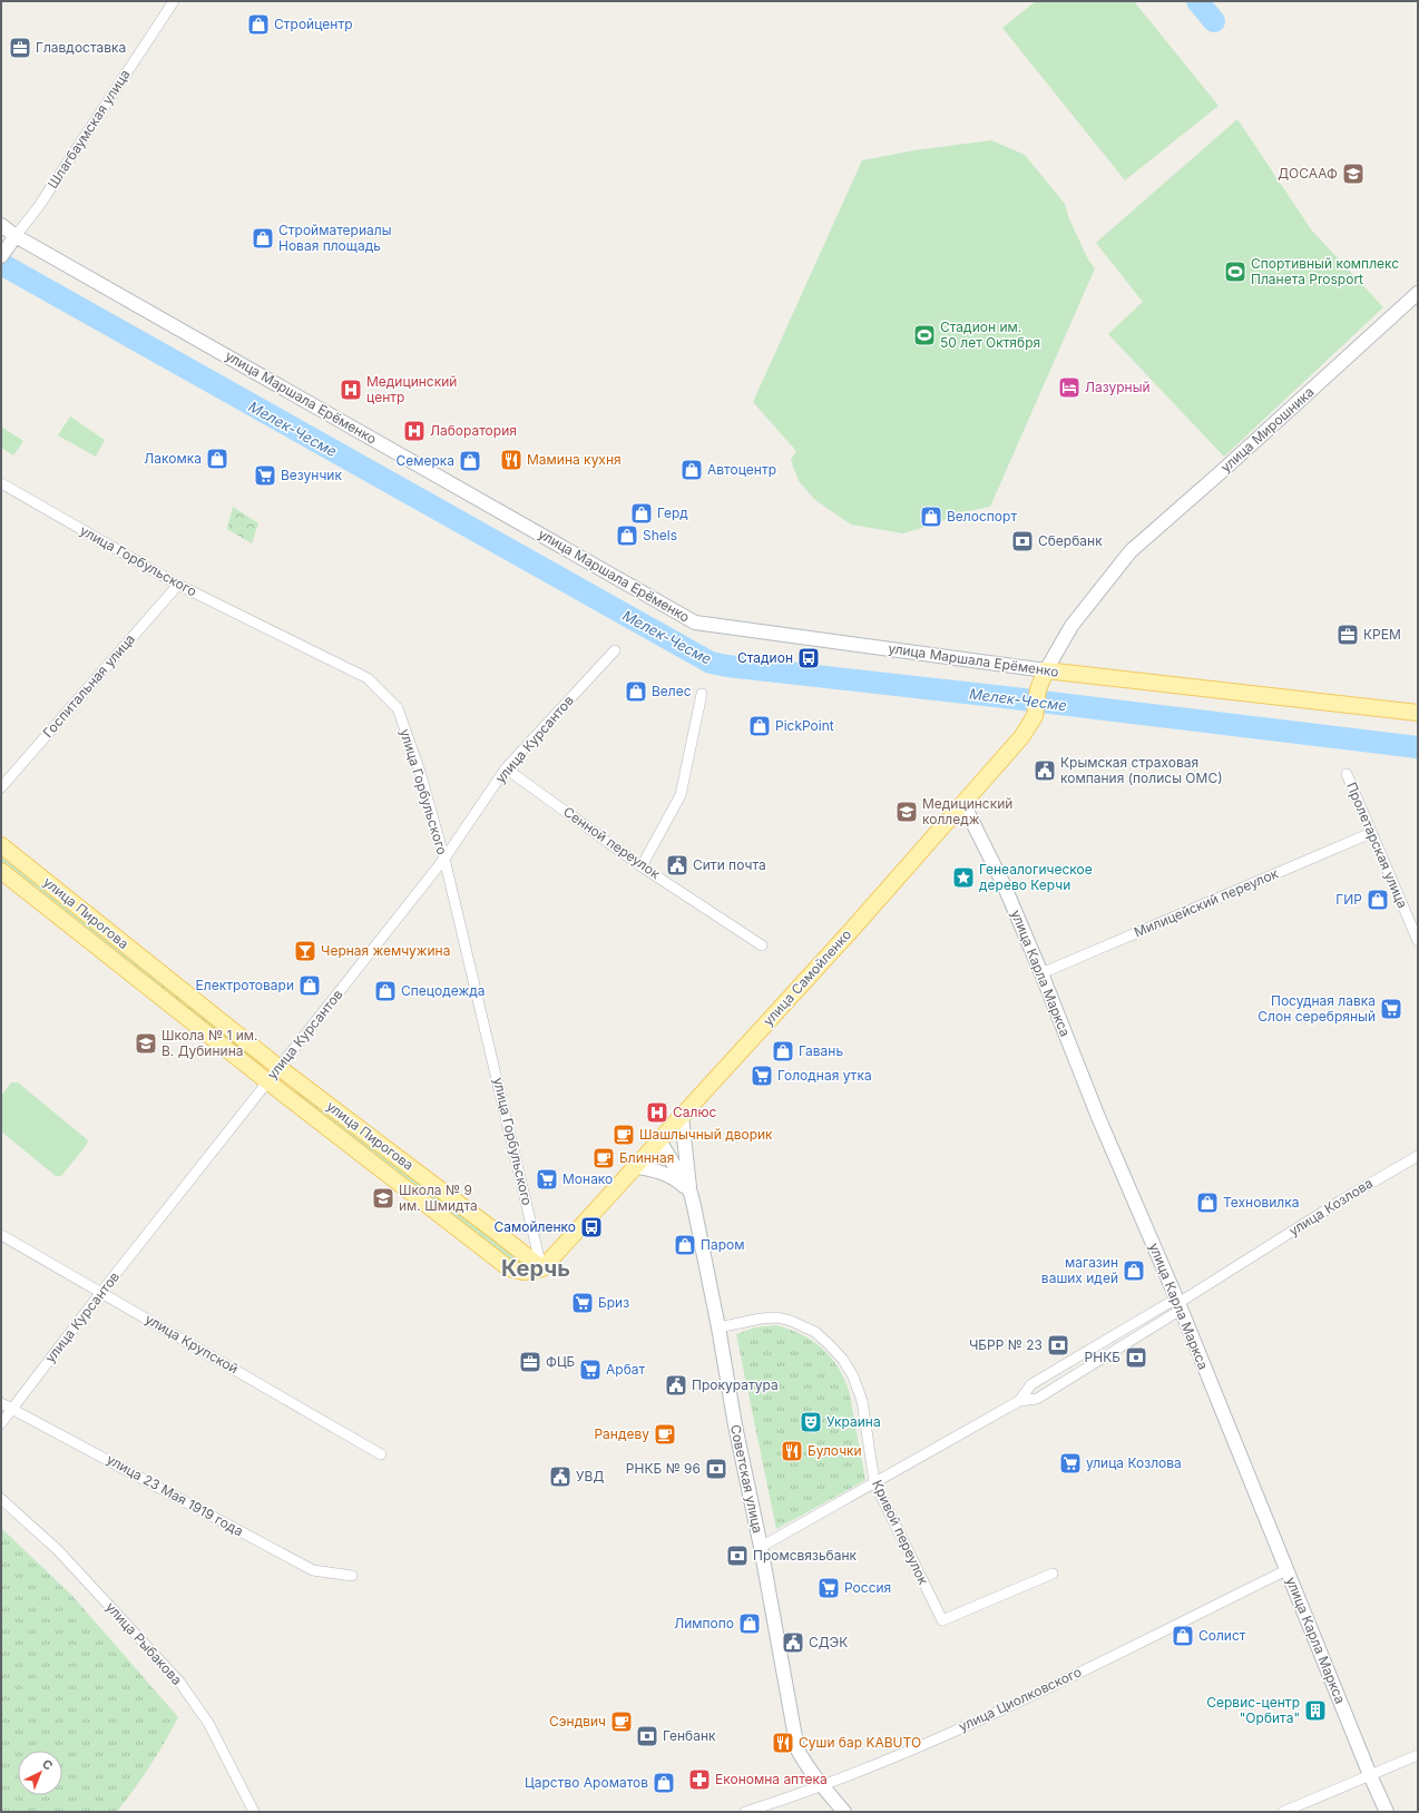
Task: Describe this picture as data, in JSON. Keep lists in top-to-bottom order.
{
  "streets": {
    "main road": [
      "улица Маршала Ерёменко",
      "улица Мирошника",
      "улица Пирогова",
      "улица Карла Маркса",
      "улица Самойленко",
      "Советская улица"
    ],
    "street": [
      "Шлагбаумская улица",
      "улица Горбульского",
      "Госпитальная улица",
      "улица Курсантов",
      "Сенной переулок",
      "Пролетарская улица",
      "Милицейский переулок",
      "улица Козлова",
      "улица Крупской",
      "улица 23 Мая 1919 года",
      "Кривой переулок",
      "улица Рыбакова",
      "улица Циолковского"
    ]
  },
  "crossings": [
    ["Шлагбаумская улица", "улица Маршала Ерёменко"],
    ["улица Маршала Ерёменко", "улица Мирошника"],
    ["улица Маршала Ерёменко", "улица Самойленко"],
    ["улица Мирошника", "улица Самойленко"],
    ["улица Горбульского", "Госпитальная улица"],
    ["улица Горбульского", "улица Курсантов"],
    ["улица Горбульского", "улица Пирогова"],
    ["улица Горбульского", "улица Самойленко"],
    ["улица Курсантов", "Сенной переулок"],
    ["улица Курсантов", "улица Пирогова"],
    ["улица Курсантов", "улица Крупской"],
    ["улица Курсантов", "улица 23 Мая 1919 года"],
    ["Пролетарская улица", "Милицейский переулок"],
    ["Милицейский переулок", "улица Карла Маркса"],
    ["улица Пирогова", "улица Самойленко"],
    ["улица Карла Маркса", "улица Самойленко"],
    ["улица Карла Маркса", "улица Козлова"],
    ["улица Карла Маркса", "улица Циолковского"],
    ["улица Самойленко", "Советская улица"],
    ["улица Козлова", "Советская улица"],
    ["улица Козлова", "Кривой переулок"],
    ["Советская улица", "Кривой переулок"],
    ["Советская улица", "улица Циолковского"]
  ],
  "districts": ["Керчь"],
  "water": ["Мелек-Чесме"],
  "places": {
    "shop": [
      "Стройцентр",
      "Стройматериалы Новая площадь",
      "Лакомка",
      "Семерка",
      "Автоцентр",
      "Герд",
      "Велоспорт",
      "Shels",
      "Велес",
      "PickPoint",
      "ГИР",
      "Електротовари",
      "Спецодежда",
      "Гавань",
      "Техновилка",
      "Паром",
      "магазин ваших идей",
      "Лимпопо",
      "Солист",
      "Царство Ароматов"
    ],
    "office": ["Главдоставка", "КРЕМ", "ФЦБ"],
    "school or university": [
      "ДОСААФ",
      "Медицинский колледж",
      "Школа № 1 им. В. Дубинина",
      "Школа № 9 им. Шмидта"
    ],
    "sports": ["Спортивный комплекс Планета Prosport", "Стадион им. 50 лет Октября"],
    "hotel": ["Лазурный"],
    "hospital": ["Медицинский центр", "Лаборатория", "Салюс"],
    "restaurant": ["Мамина кухня", "Булочки", "Суши бар KABUTO"],
    "supermarket": [
      "Везунчик",
      "Посудная лавка Слон серебряный",
      "Голодная утка",
      "Монако",
      "Бриз",
      "Арбат",
      "улица Козлова",
      "Россия"
    ],
    "bank": [
      "Сбербанк",
      "ЧБРР № 23",
      "РНКБ",
      "РНКБ № 96",
      "Промсвязьбанк",
      "Генбанк"
    ],
    "bus stop": ["Стадион", "Самойленко"],
    "public building": [
      "Крымская страховая компания (полисы ОМС)",
      "Сити почта",
      "Прокуратура",
      "УВД",
      "СДЭК"
    ],
    "place": ["Генеалогическое дерево Керчи"],
    "bar": ["Черная жемчужина"],
    "cafe": [
      "Шашлычный дворик",
      "Блинная",
      "Рандеву",
      "Сэндвич"
    ],
    "theatre": ["Украина"],
    "building": ["Сервис-центр \"Орбита\""],
    "pharmacy": ["Економна аптека"]
  },
  "north": "top right"
}
